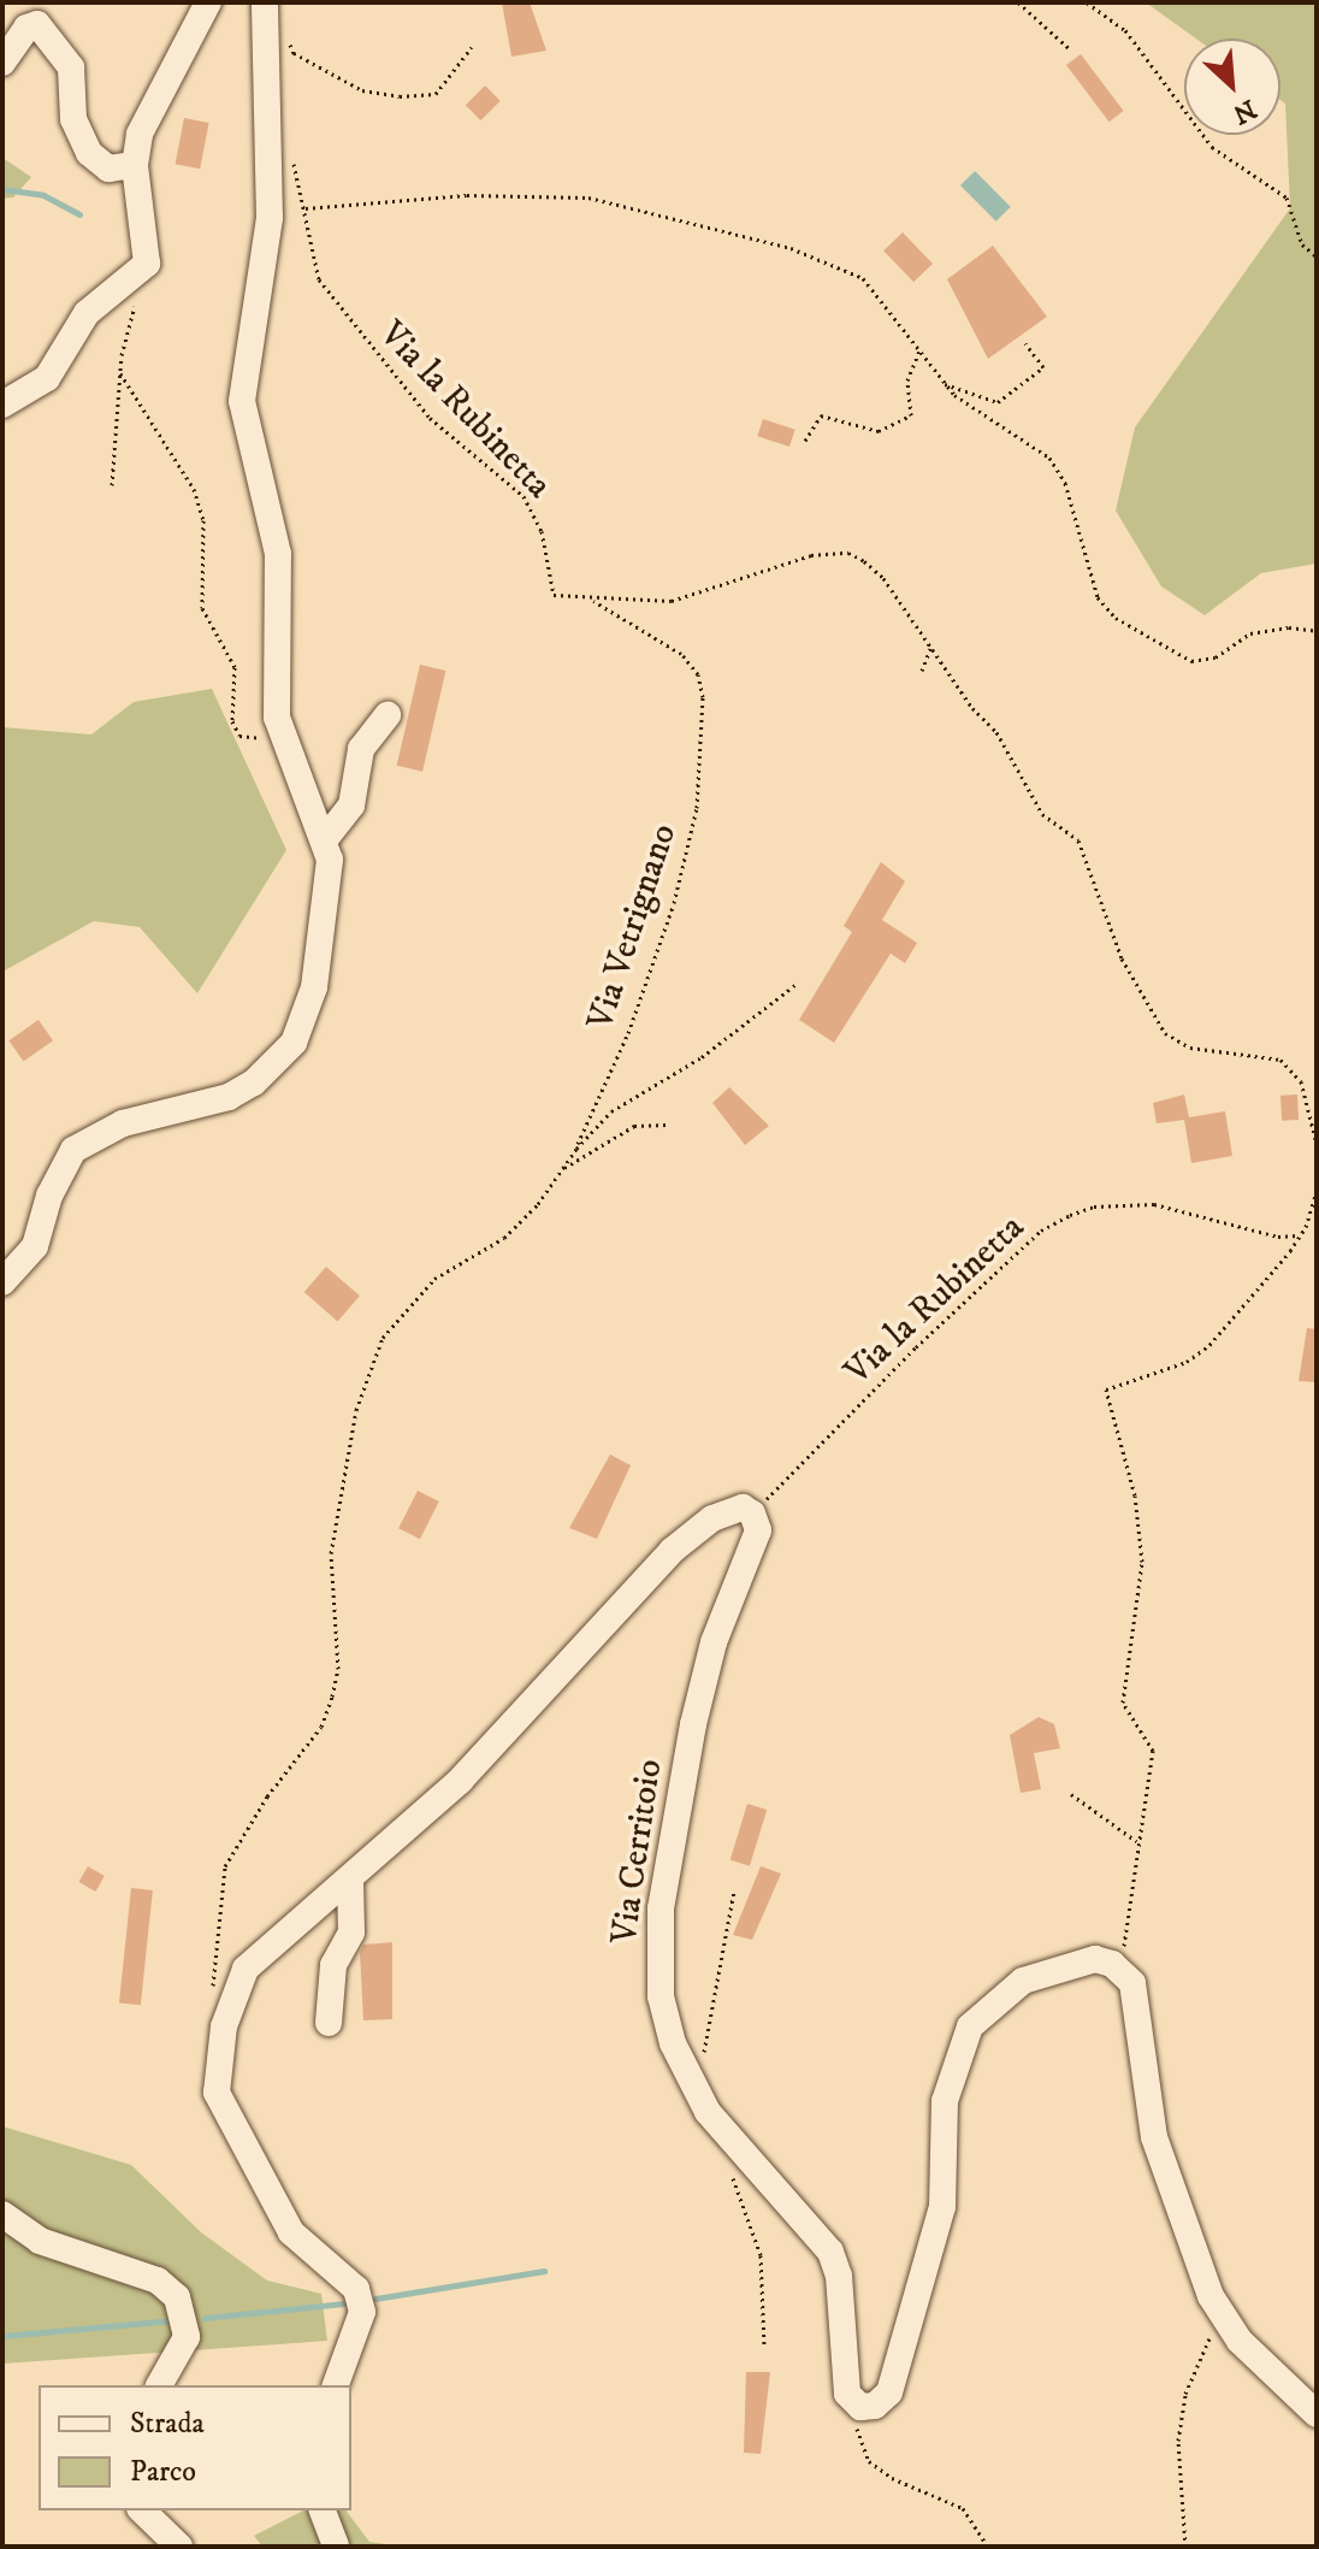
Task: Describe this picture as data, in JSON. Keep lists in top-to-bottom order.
{
  "streets": {
    "street": ["Via Cerritoio"],
    "path": ["Via la Rubinetta", "Via Vetrignano"]
  },
  "crossings": [
    ["Via la Rubinetta", "Via Vetrignano"],
    ["Via la Rubinetta", "Via Cerritoio"]
  ],
  "legend": ["Strada", "Parco"],
  "north": "bottom right"
}
